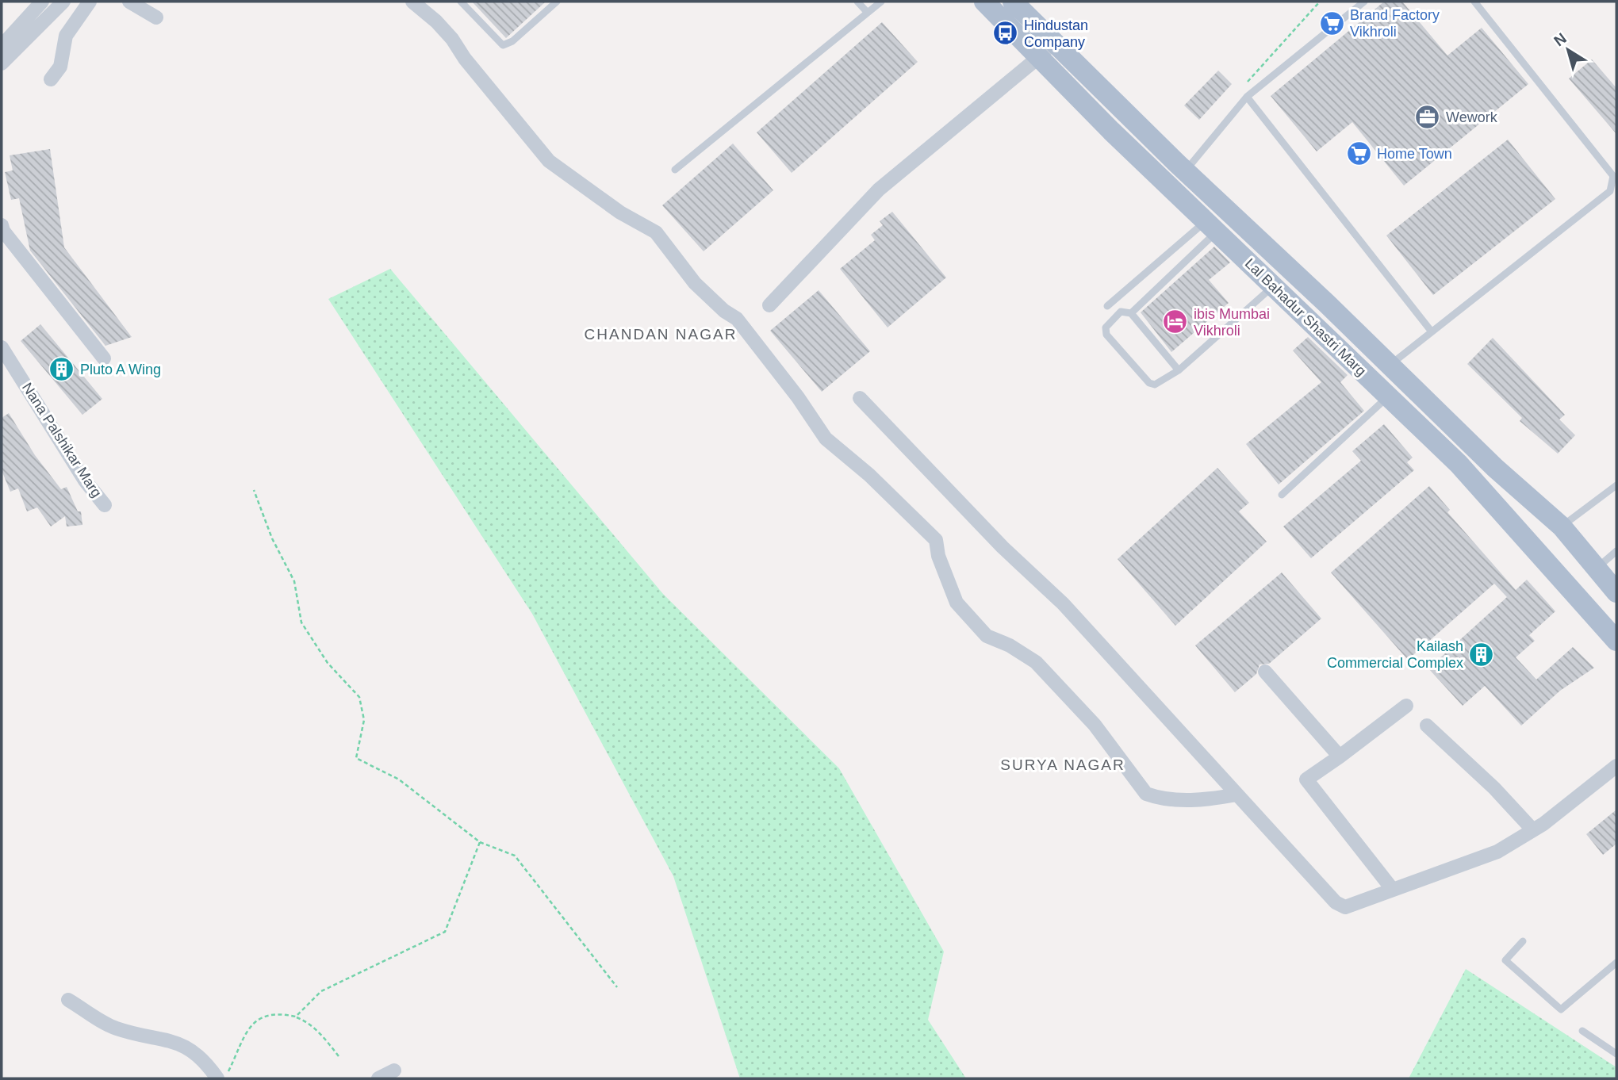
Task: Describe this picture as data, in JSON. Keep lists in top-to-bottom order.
{
  "streets": {
    "main road": ["Lal Bahadur Shastri Marg"],
    "street": ["Nana Palshikar Marg"]
  },
  "districts": ["CHANDAN NAGAR", "SURYA NAGAR"],
  "places": {
    "supermarket": ["Brand Factory Vikhroli", "Home Town"],
    "bus stop": ["Hindustan Company"],
    "office": ["Wework"],
    "hotel": ["ibis Mumbai Vikhroli"],
    "building": ["Pluto A Wing", "Kailash Commercial Complex"]
  },
  "north": "top left"
}
